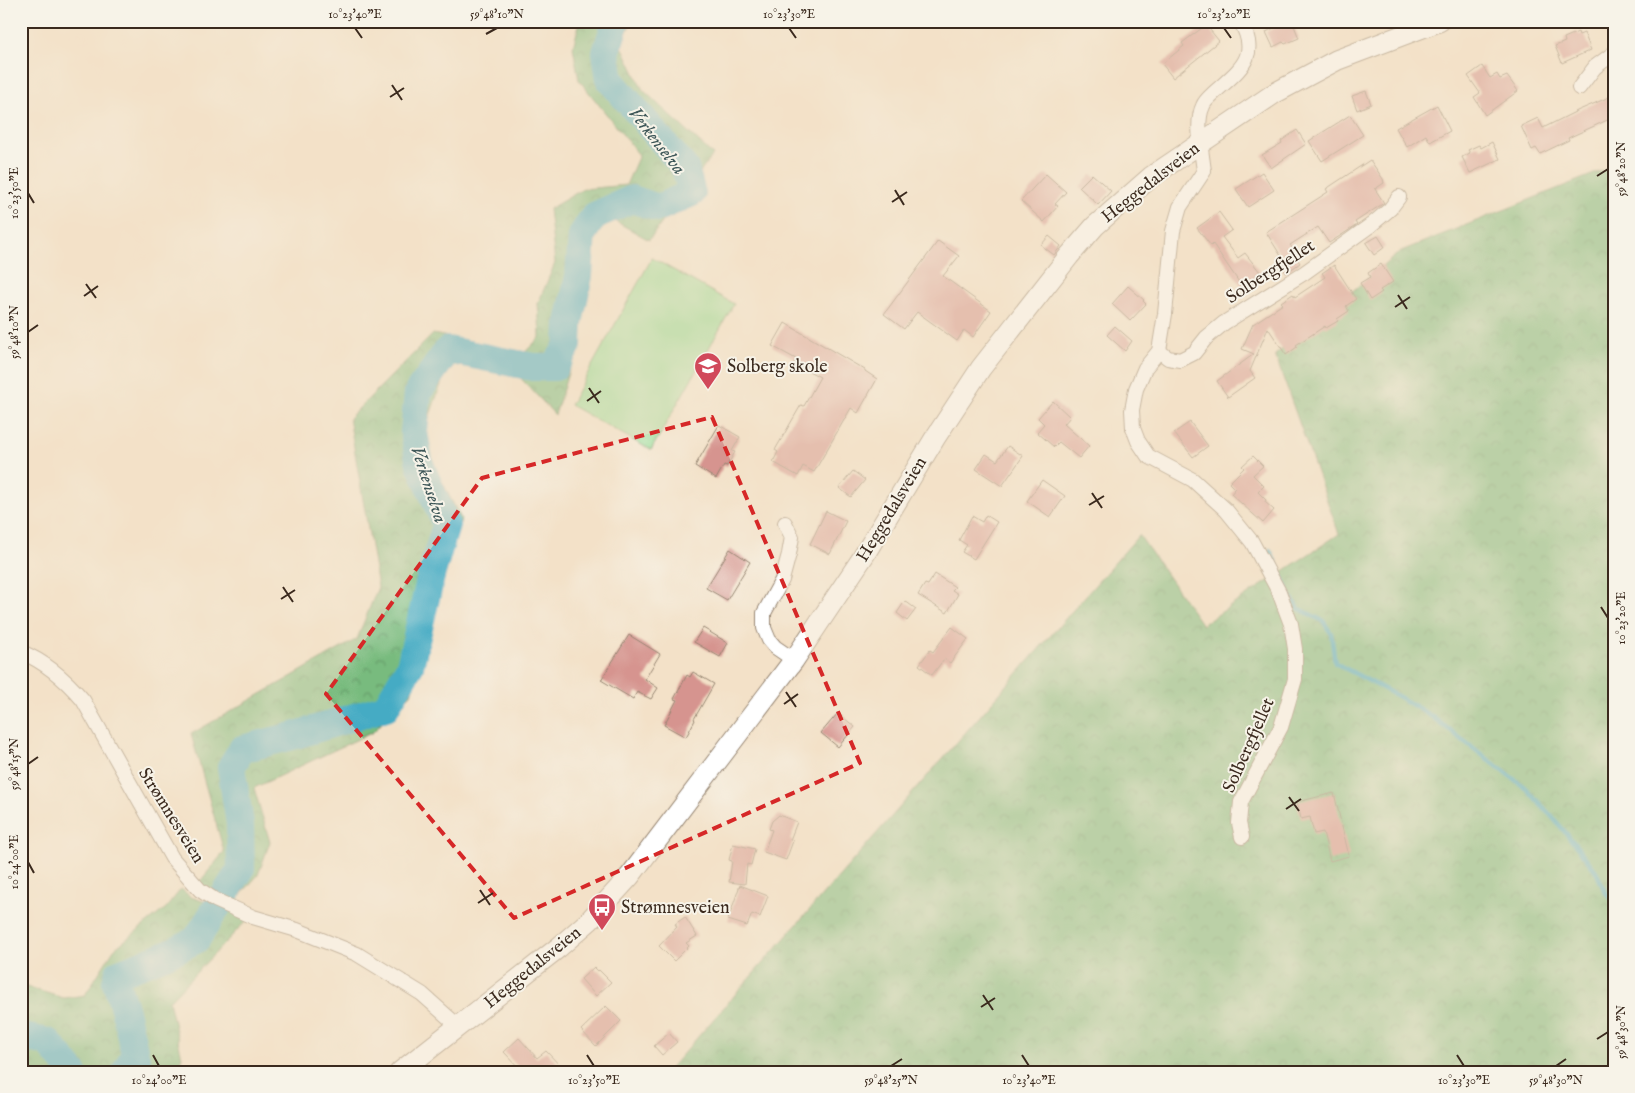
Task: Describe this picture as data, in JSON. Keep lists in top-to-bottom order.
{
  "streets": {
    "main road": ["Heggedalsveien"],
    "street": ["Solbergfjellet", "Strømnesveien"]
  },
  "crossings": [
    ["Heggedalsveien", "Solbergfjellet"],
    ["Heggedalsveien", "Strømnesveien"]
  ],
  "water": ["Verkenselva"],
  "places": {
    "school or university": ["Solberg skole"],
    "bus stop": ["Strømnesveien"]
  },
  "coordinates": [
    "10°23'40\"E",
    "59°48'10\"N",
    "10°23'30\"E",
    "10°23'20\"E",
    "59°48'20\"N",
    "10°23'50\"E",
    "59°48'15\"N",
    "10°24'00\"E",
    "59°48'30\"N",
    "59°48'25\"N"
  ]
}
